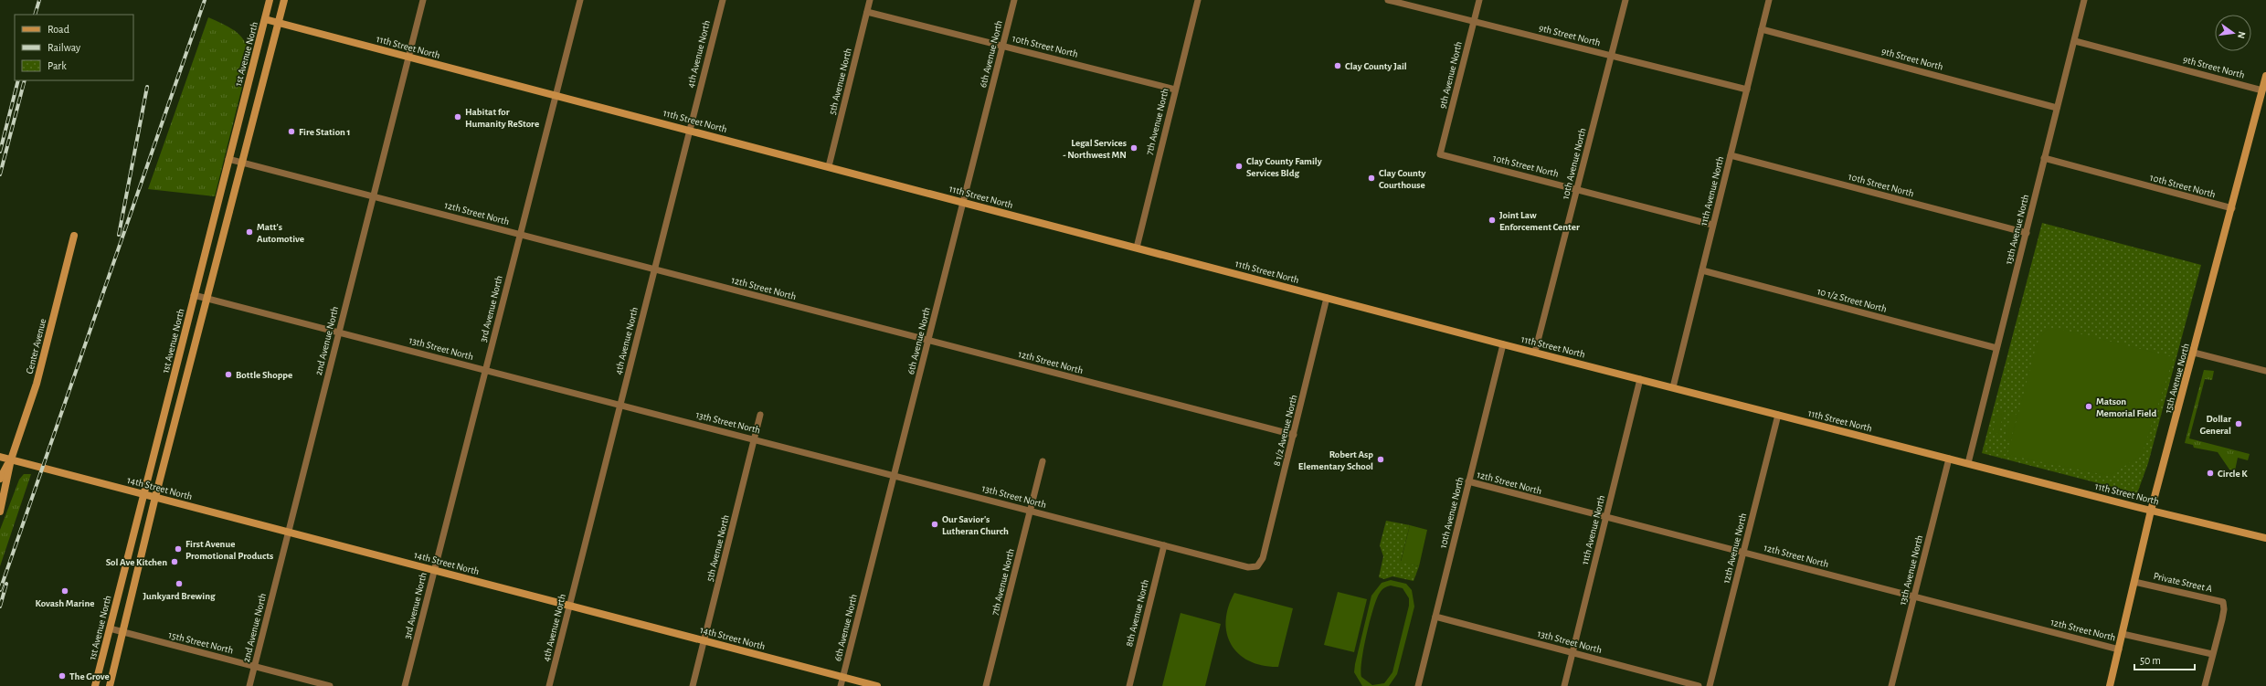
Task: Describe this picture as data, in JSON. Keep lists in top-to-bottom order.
{
  "streets": {
    "street": [
      "9th Street North",
      "10th Street North",
      "11th Street North",
      "1st Avenue North",
      "4th Avenue North",
      "6th Avenue North",
      "9th Avenue North",
      "5th Avenue North",
      "7th Avenue North",
      "10th Avenue North",
      "11th Avenue North",
      "12th Street North",
      "13th Avenue North",
      "10 1/2 Street North",
      "3rd Avenue North",
      "2nd Avenue North",
      "Center Avenue",
      "13th Street North",
      "15th Avenue North",
      "8 1/2 Avenue North",
      "14th Street North",
      "12th Avenue North",
      "Private Street A",
      "8th Avenue North",
      "15th Street North"
    ]
  },
  "crossings": [
    ["9th Street North", "9th Avenue North"],
    ["9th Street North", "10th Avenue North"],
    ["9th Street North", "11th Avenue North"],
    ["9th Street North", "13th Avenue North"],
    ["9th Street North", "15th Avenue North"],
    ["10th Street North", "6th Avenue North"],
    ["10th Street North", "9th Avenue North"],
    ["10th Street North", "5th Avenue North"],
    ["10th Street North", "7th Avenue North"],
    ["10th Street North", "10th Avenue North"],
    ["10th Street North", "11th Avenue North"],
    ["10th Street North", "13th Avenue North"],
    ["10th Street North", "15th Avenue North"],
    ["11th Street North", "1st Avenue North"],
    ["11th Street North", "4th Avenue North"],
    ["11th Street North", "6th Avenue North"],
    ["11th Street North", "5th Avenue North"],
    ["11th Street North", "7th Avenue North"],
    ["11th Street North", "10th Avenue North"],
    ["11th Street North", "11th Avenue North"],
    ["11th Street North", "13th Avenue North"],
    ["11th Street North", "3rd Avenue North"],
    ["11th Street North", "2nd Avenue North"],
    ["11th Street North", "15th Avenue North"],
    ["11th Street North", "8 1/2 Avenue North"],
    ["11th Street North", "12th Avenue North"],
    ["1st Avenue North", "12th Street North"],
    ["1st Avenue North", "13th Street North"],
    ["1st Avenue North", "14th Street North"],
    ["1st Avenue North", "15th Street North"],
    ["4th Avenue North", "12th Street North"],
    ["4th Avenue North", "13th Street North"],
    ["4th Avenue North", "14th Street North"],
    ["6th Avenue North", "12th Street North"],
    ["6th Avenue North", "13th Street North"],
    ["6th Avenue North", "14th Street North"],
    ["5th Avenue North", "13th Street North"],
    ["5th Avenue North", "14th Street North"],
    ["7th Avenue North", "13th Street North"],
    ["10th Avenue North", "12th Street North"],
    ["10th Avenue North", "13th Street North"],
    ["11th Avenue North", "12th Street North"],
    ["11th Avenue North", "10 1/2 Street North"],
    ["11th Avenue North", "13th Street North"],
    ["12th Street North", "13th Avenue North"],
    ["12th Street North", "3rd Avenue North"],
    ["12th Street North", "2nd Avenue North"],
    ["12th Street North", "15th Avenue North"],
    ["12th Street North", "8 1/2 Avenue North"],
    ["12th Street North", "12th Avenue North"],
    ["13th Avenue North", "10 1/2 Street North"],
    ["3rd Avenue North", "13th Street North"],
    ["3rd Avenue North", "14th Street North"],
    ["2nd Avenue North", "13th Street North"],
    ["2nd Avenue North", "14th Street North"],
    ["2nd Avenue North", "15th Street North"],
    ["Center Avenue", "14th Street North"],
    ["13th Street North", "8 1/2 Avenue North"],
    ["13th Street North", "8th Avenue North"],
    ["15th Avenue North", "Private Street A"]
  ],
  "places": [
    "Clay County Jail",
    "Habitat for Humanity ReStore",
    "Fire Station 1",
    "Legal Services - Northwest MN",
    "Clay County Family Services Bldg",
    "Clay County Courthouse",
    "Joint Law Enforcement Center",
    "Matt's Automotive",
    "Bottle Shoppe",
    "Matson Memorial Field",
    "Dollar General",
    "Robert Asp Elementary School",
    "Circle K",
    "Our Savior's Lutheran Church",
    "First Avenue Promotional Products",
    "Sol Ave Kitchen",
    "Junkyard Brewing",
    "Kovash Marine",
    "The Grove"
  ],
  "legend": ["Road", "Railway", "Park"],
  "scale_bar": "50 m",
  "north": "right"
}
